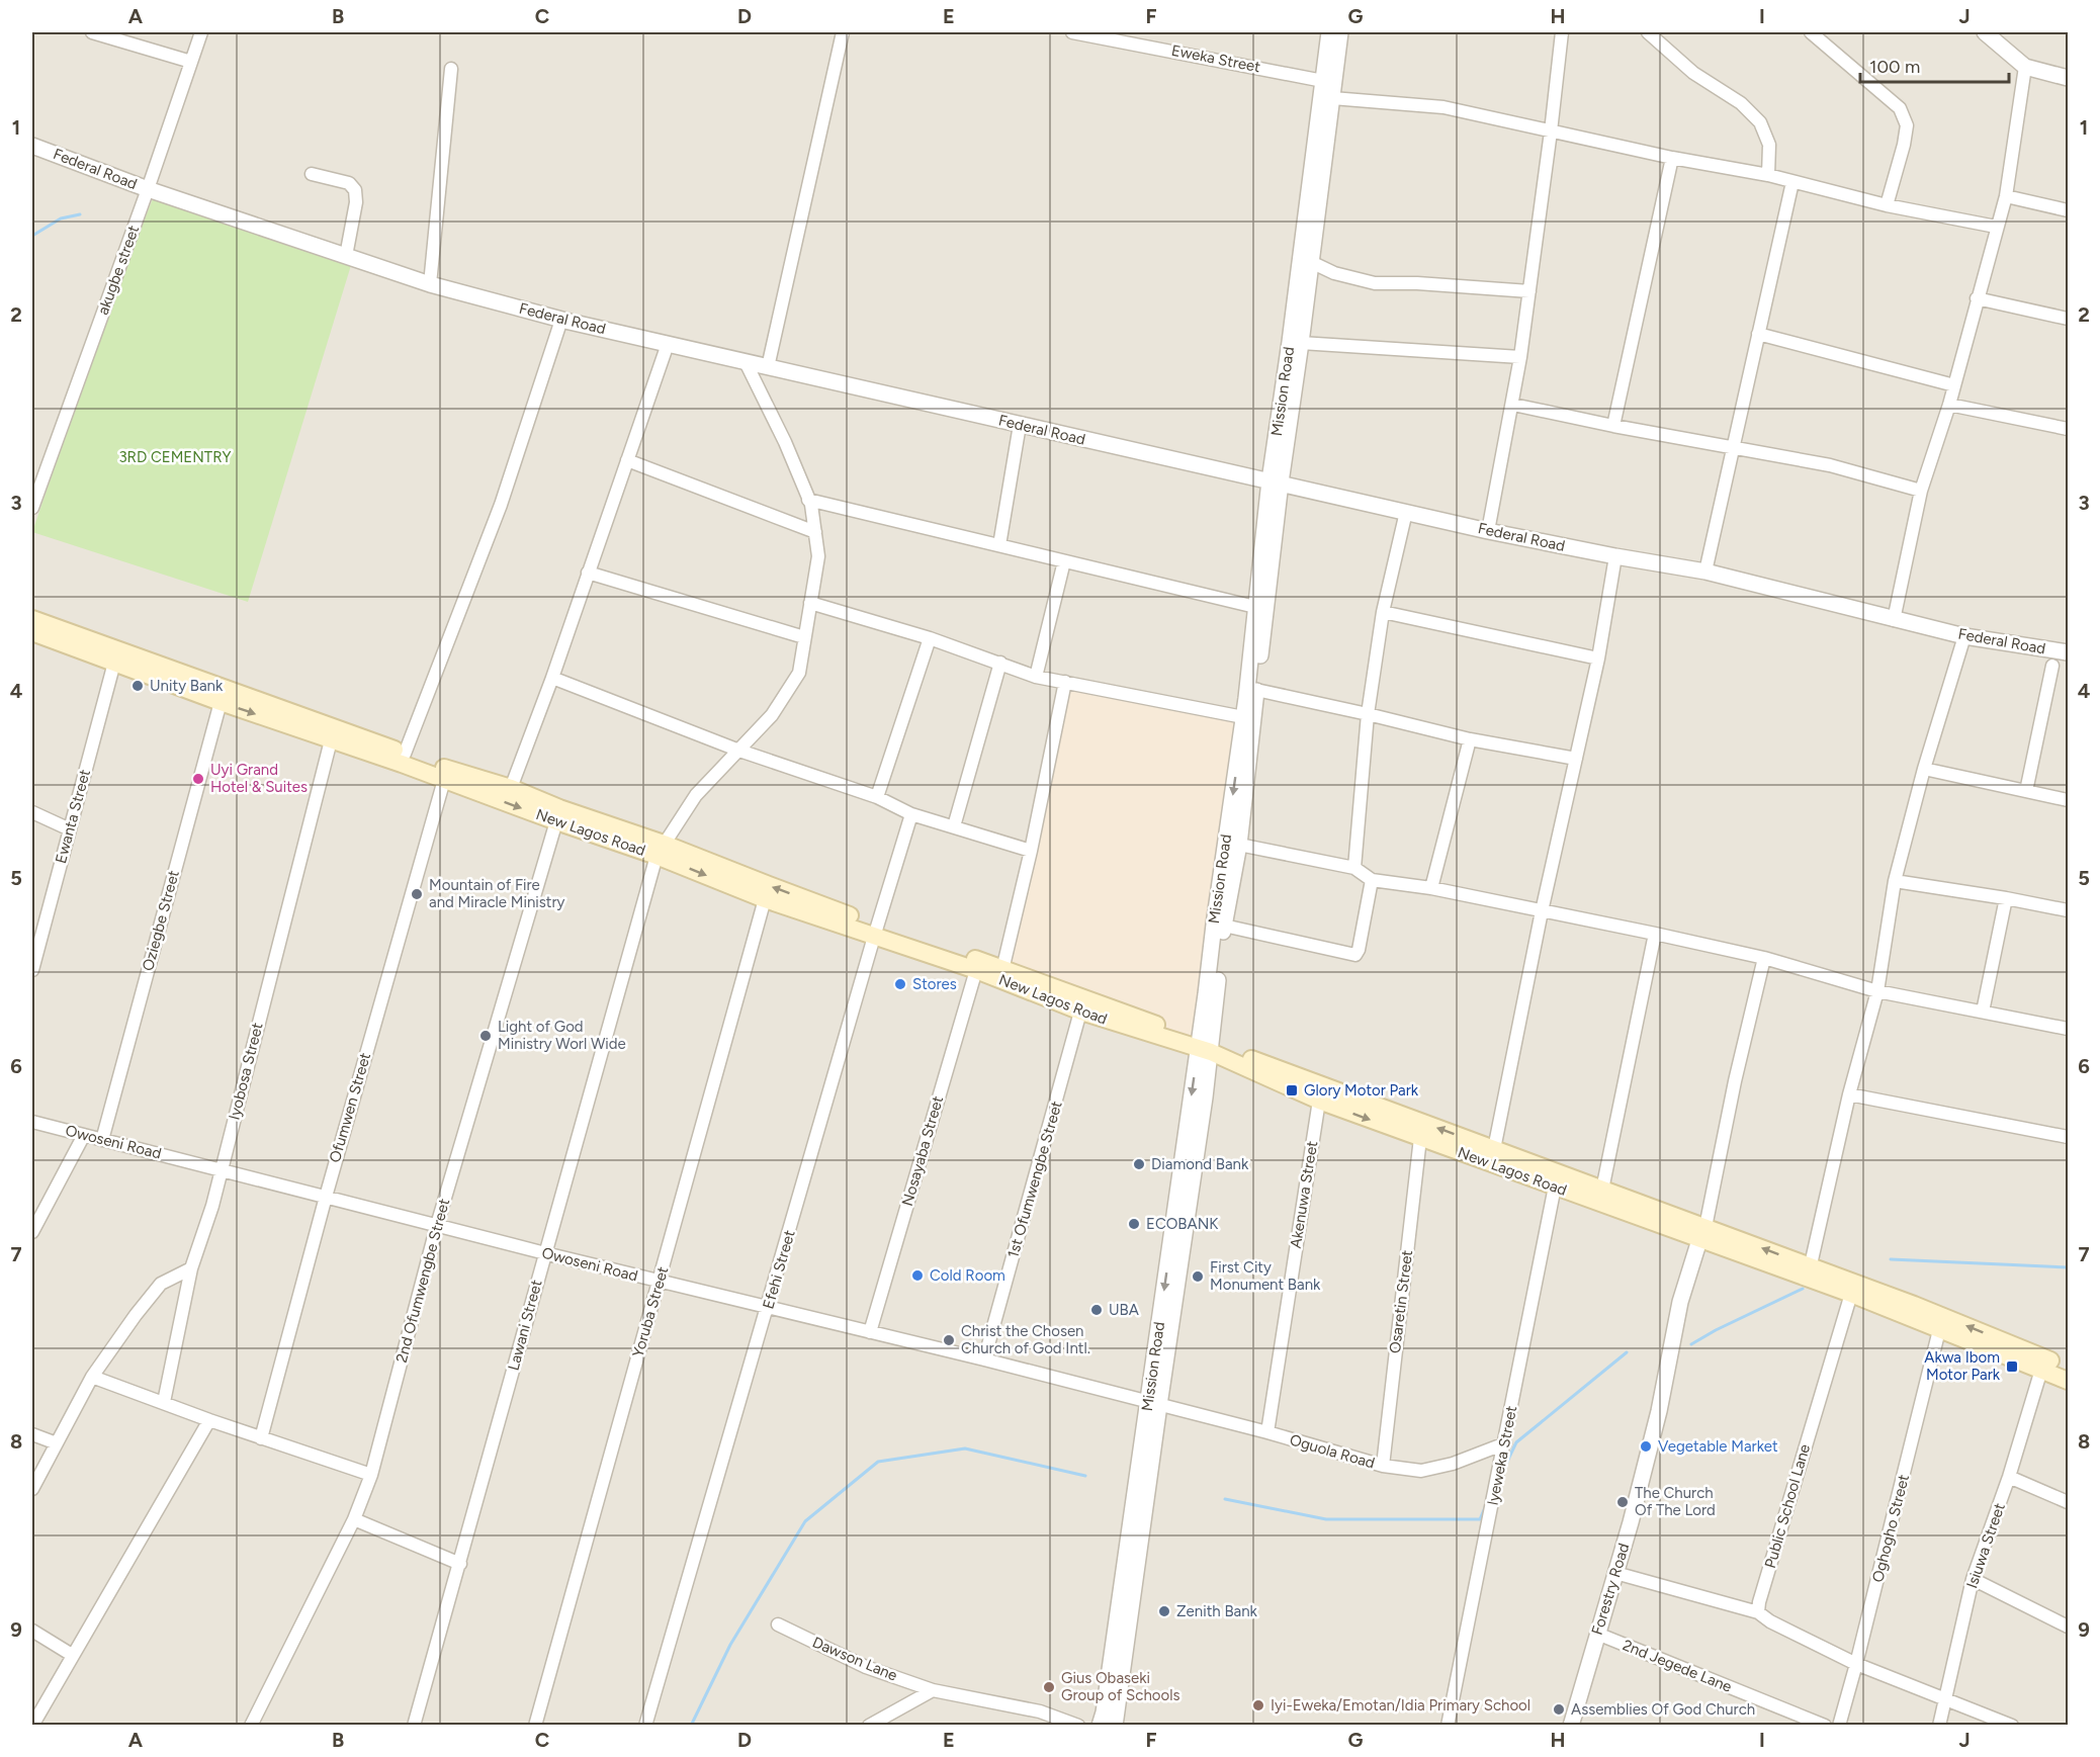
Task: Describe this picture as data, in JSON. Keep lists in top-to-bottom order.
{
  "streets": {
    "main road": ["New Lagos Road"],
    "street": [
      "Eweka Street",
      "Federal Road",
      "akugbe street",
      "Mission Road",
      "Ewanta Street",
      "Oziegbe Street",
      "Iyobosa Street",
      "Ofumwen Street",
      "Owoseni Road",
      "Nosayaba Street",
      "1st Ofumwengbe Street",
      "Akenuwa Street",
      "Efehi Street",
      "2nd Ofumwengbe Street",
      "Osaretin Street",
      "Yoruba Street",
      "Lawani Street",
      "Oguola Road",
      "Iyeweka Street",
      "Public School Lane",
      "Oghogho Street",
      "Isiuwa Street",
      "Forestry Road",
      "Dawson Lane",
      "2nd Jegede Lane"
    ]
  },
  "crossings": [
    ["Eweka Street", "Mission Road"],
    ["Federal Road", "akugbe street"],
    ["Federal Road", "Mission Road"],
    ["Federal Road", "Lawani Street"],
    ["Mission Road", "New Lagos Road"],
    ["Mission Road", "Owoseni Road"],
    ["Mission Road", "Oguola Road"],
    ["Ewanta Street", "New Lagos Road"],
    ["New Lagos Road", "Oziegbe Street"],
    ["New Lagos Road", "Iyobosa Street"],
    ["New Lagos Road", "Ofumwen Street"],
    ["New Lagos Road", "Nosayaba Street"],
    ["New Lagos Road", "1st Ofumwengbe Street"],
    ["New Lagos Road", "Akenuwa Street"],
    ["New Lagos Road", "Efehi Street"],
    ["New Lagos Road", "2nd Ofumwengbe Street"],
    ["New Lagos Road", "Osaretin Street"],
    ["New Lagos Road", "Yoruba Street"],
    ["New Lagos Road", "Lawani Street"],
    ["New Lagos Road", "Iyeweka Street"],
    ["New Lagos Road", "Public School Lane"],
    ["New Lagos Road", "Oghogho Street"],
    ["New Lagos Road", "Isiuwa Street"],
    ["New Lagos Road", "Forestry Road"],
    ["Oziegbe Street", "Owoseni Road"],
    ["Iyobosa Street", "Owoseni Road"],
    ["Ofumwen Street", "Owoseni Road"],
    ["Owoseni Road", "Nosayaba Street"],
    ["Owoseni Road", "1st Ofumwengbe Street"],
    ["Owoseni Road", "Efehi Street"],
    ["Owoseni Road", "2nd Ofumwengbe Street"],
    ["Owoseni Road", "Yoruba Street"],
    ["Owoseni Road", "Lawani Street"],
    ["Owoseni Road", "Oguola Road"],
    ["Akenuwa Street", "Oguola Road"],
    ["Osaretin Street", "Oguola Road"],
    ["Oguola Road", "Iyeweka Street"],
    ["Forestry Road", "2nd Jegede Lane"]
  ],
  "parks": ["3RD CEMENTRY"],
  "places": {
    "other": [
      "Unity Bank",
      "Uyi Grand Hotel & Suites",
      "Mountain of Fire and Miracle Ministry",
      "Stores",
      "Light of God Ministry Worl Wide",
      "Diamond Bank",
      "ECOBANK",
      "Cold Room",
      "First City Monument Bank",
      "UBA",
      "Christ the Chosen Church of God Intl.",
      "Vegetable Market",
      "The Church Of The Lord",
      "Zenith Bank",
      "Gius Obaseki Group of Schools",
      "Iyi-Eweka/Emotan/Idia Primary School",
      "Assemblies Of God Church"
    ],
    "transit": ["Glory Motor Park", "Akwa Ibom Motor Park"]
  },
  "scale_bar": "100 m",
  "grid": {
    "columns": [
      "A",
      "B",
      "C",
      "D",
      "E",
      "F",
      "G",
      "H",
      "I",
      "J"
    ],
    "rows": [
      "1",
      "2",
      "3",
      "4",
      "5",
      "6",
      "7",
      "8",
      "9"
    ]
  }
}
